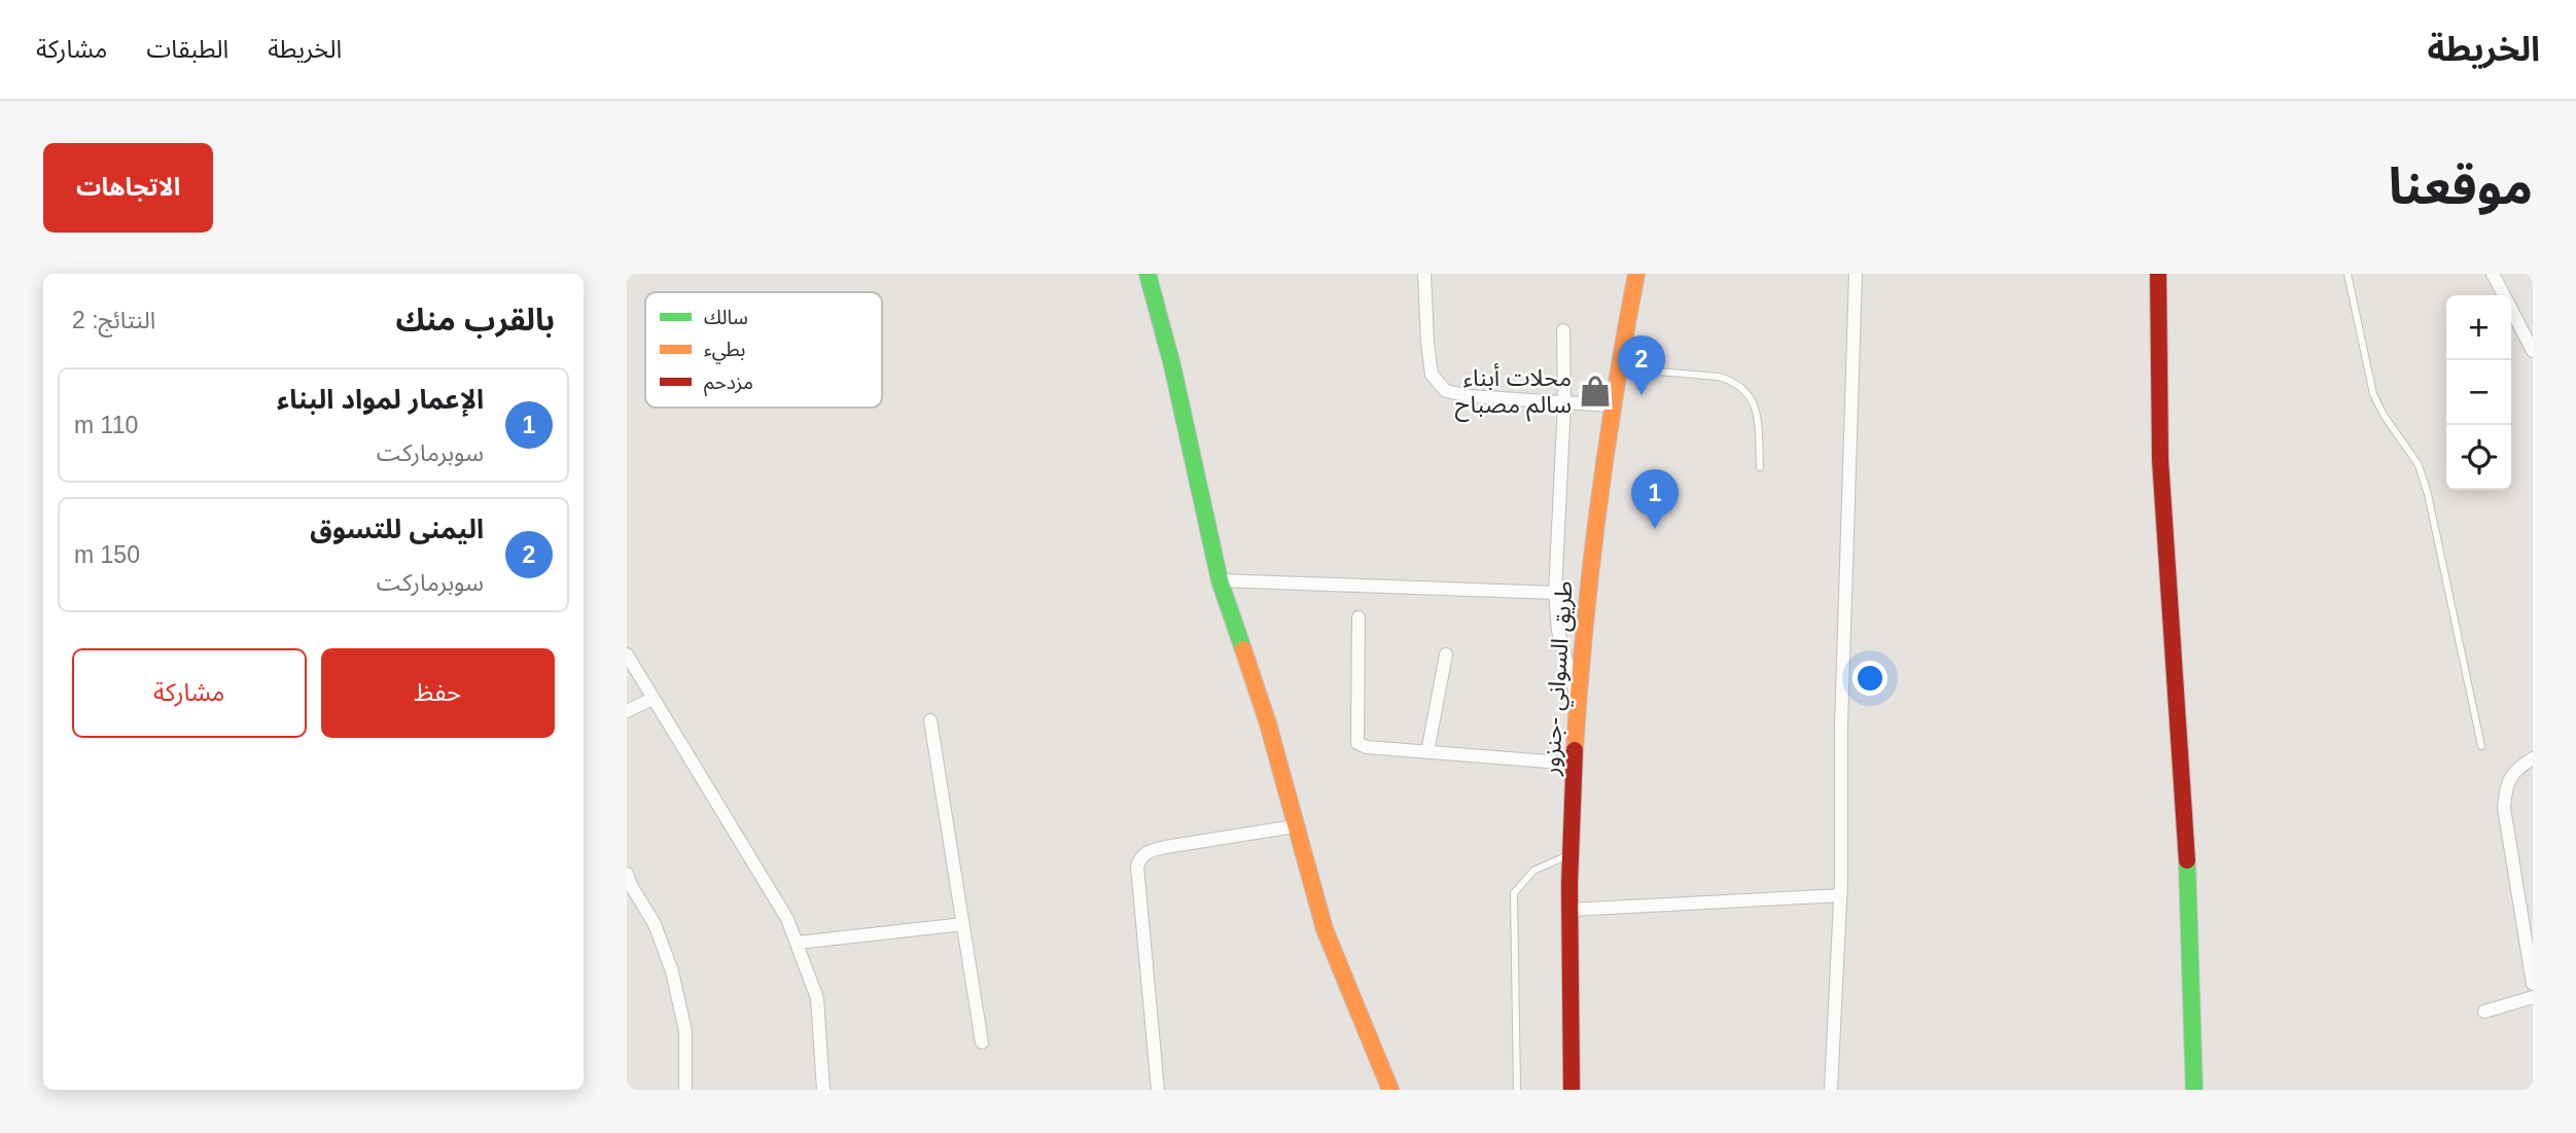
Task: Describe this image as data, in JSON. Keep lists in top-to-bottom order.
{
  "streets": {
    "street": ["طريق السواني -جنزور"]
  },
  "places": {
    "shop": ["محلات أبناء سالم مصباح"]
  },
  "legend": ["سالك", "بطيء", "مزدحم"],
  "page": {
    "header": "الخريطة",
    "nav": ["الخريطة", "الطبقات", "مشاركة"],
    "title": "موقعنا",
    "buttons": [
      "الاتجاهات",
      ["حفظ", "مشاركة"]
    ],
    "heading": ["بالقرب منك", "النتائج: 2"],
    "map_buttons": ["+", "−"],
    "pins": ["2", "1"],
    "list": [
      {
        "mark": "1",
        "name": "الإعمار لمواد البناء",
        "note": "سوبرماركت",
        "value": "110 m"
      },
      {
        "mark": "2",
        "name": "اليمنى للتسوق",
        "note": "سوبرماركت",
        "value": "150 m"
      }
    ]
  }
}
